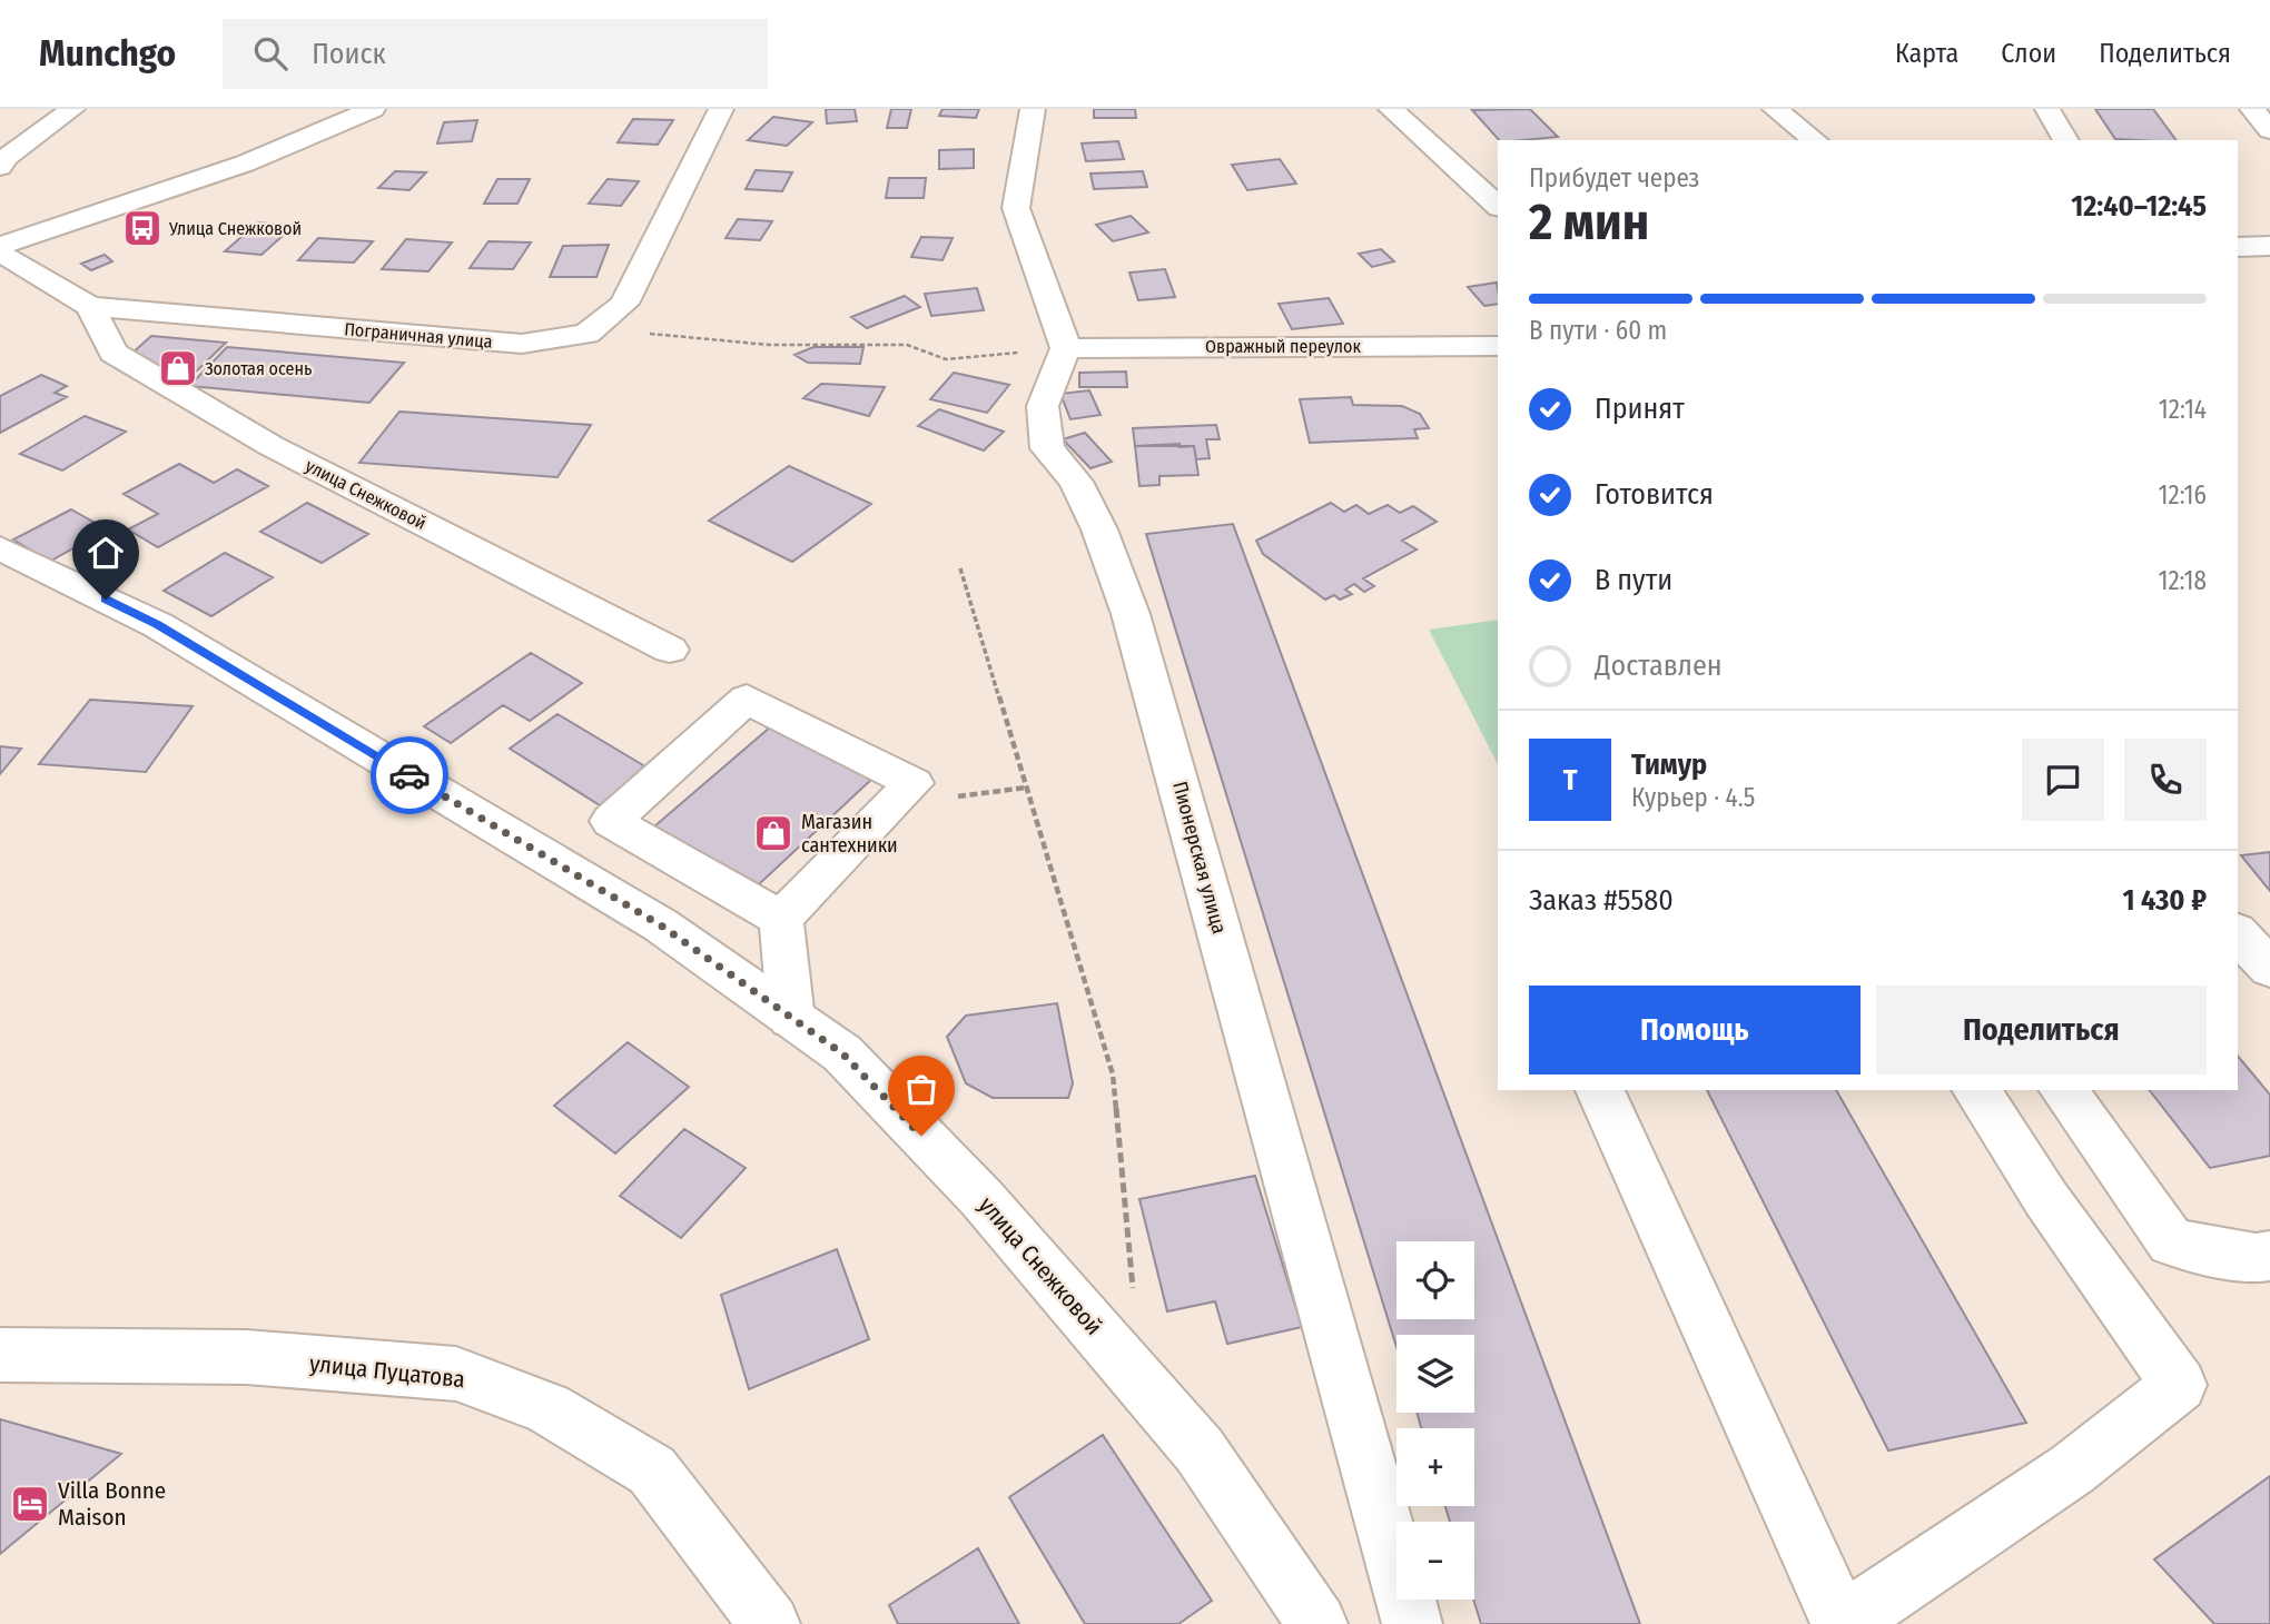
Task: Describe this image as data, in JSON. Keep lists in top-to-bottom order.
{
  "streets": {
    "main road": [
      "Пограничная улица",
      "Овражный переулок",
      "улица Снежковой",
      "Пионерская улица",
      "улица Пуцатова"
    ]
  },
  "crossings": [
    ["Пограничная улица", "улица Снежковой"],
    ["Овражный переулок", "Пионерская улица"]
  ],
  "places": {
    "bus stop": ["Улица Снежковой"],
    "shop": ["Золотая осень", "Магазин сантехники"],
    "hotel": ["Villa Bonne Maison"]
  },
  "page": {
    "header": "Munchgo",
    "search": "Поиск",
    "nav": ["Карта", "Слои", "Поделиться"],
    "heading": ["2 мин", "Прибудет через", "12:40–12:45"],
    "panel": [
      "Тимур",
      "Курьер · 4.5",
      "Заказ #5580",
      "1 430 ₽"
    ],
    "bar": "В пути · 60 m",
    "list": [
      ["Принят", "12:14"],
      ["Готовится", "12:16"],
      ["В пути", "12:18"],
      "Доставлен"
    ],
    "round": "Т",
    "buttons": ["Помощь", "Поделиться"],
    "map_buttons": ["+", "−"]
  }
}
